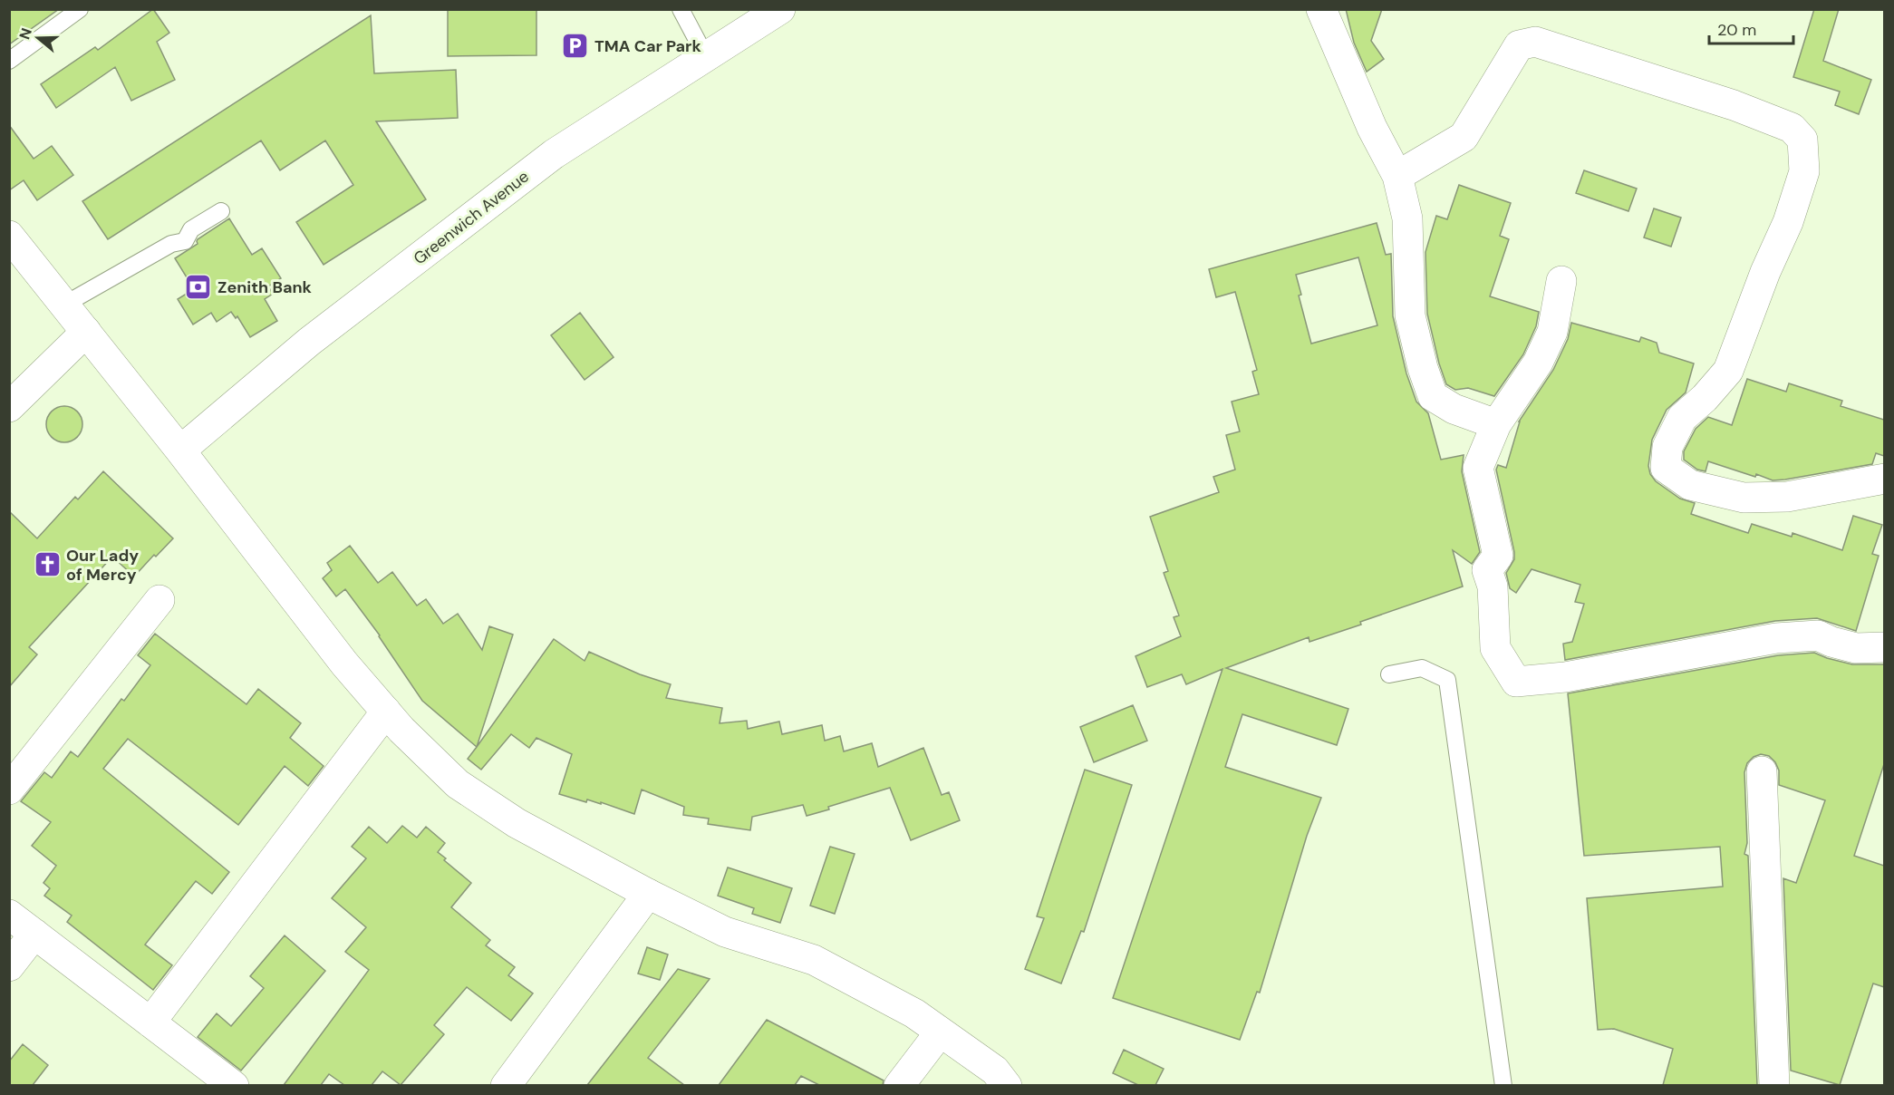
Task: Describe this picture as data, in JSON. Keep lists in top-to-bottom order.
{
  "streets": {
    "street": ["Greenwich Avenue"]
  },
  "places": {
    "parking": ["TMA Car Park"],
    "bank": ["Zenith Bank"],
    "church": ["Our Lady of Mercy"]
  },
  "scale_bar": "20 m",
  "north": "left"
}
